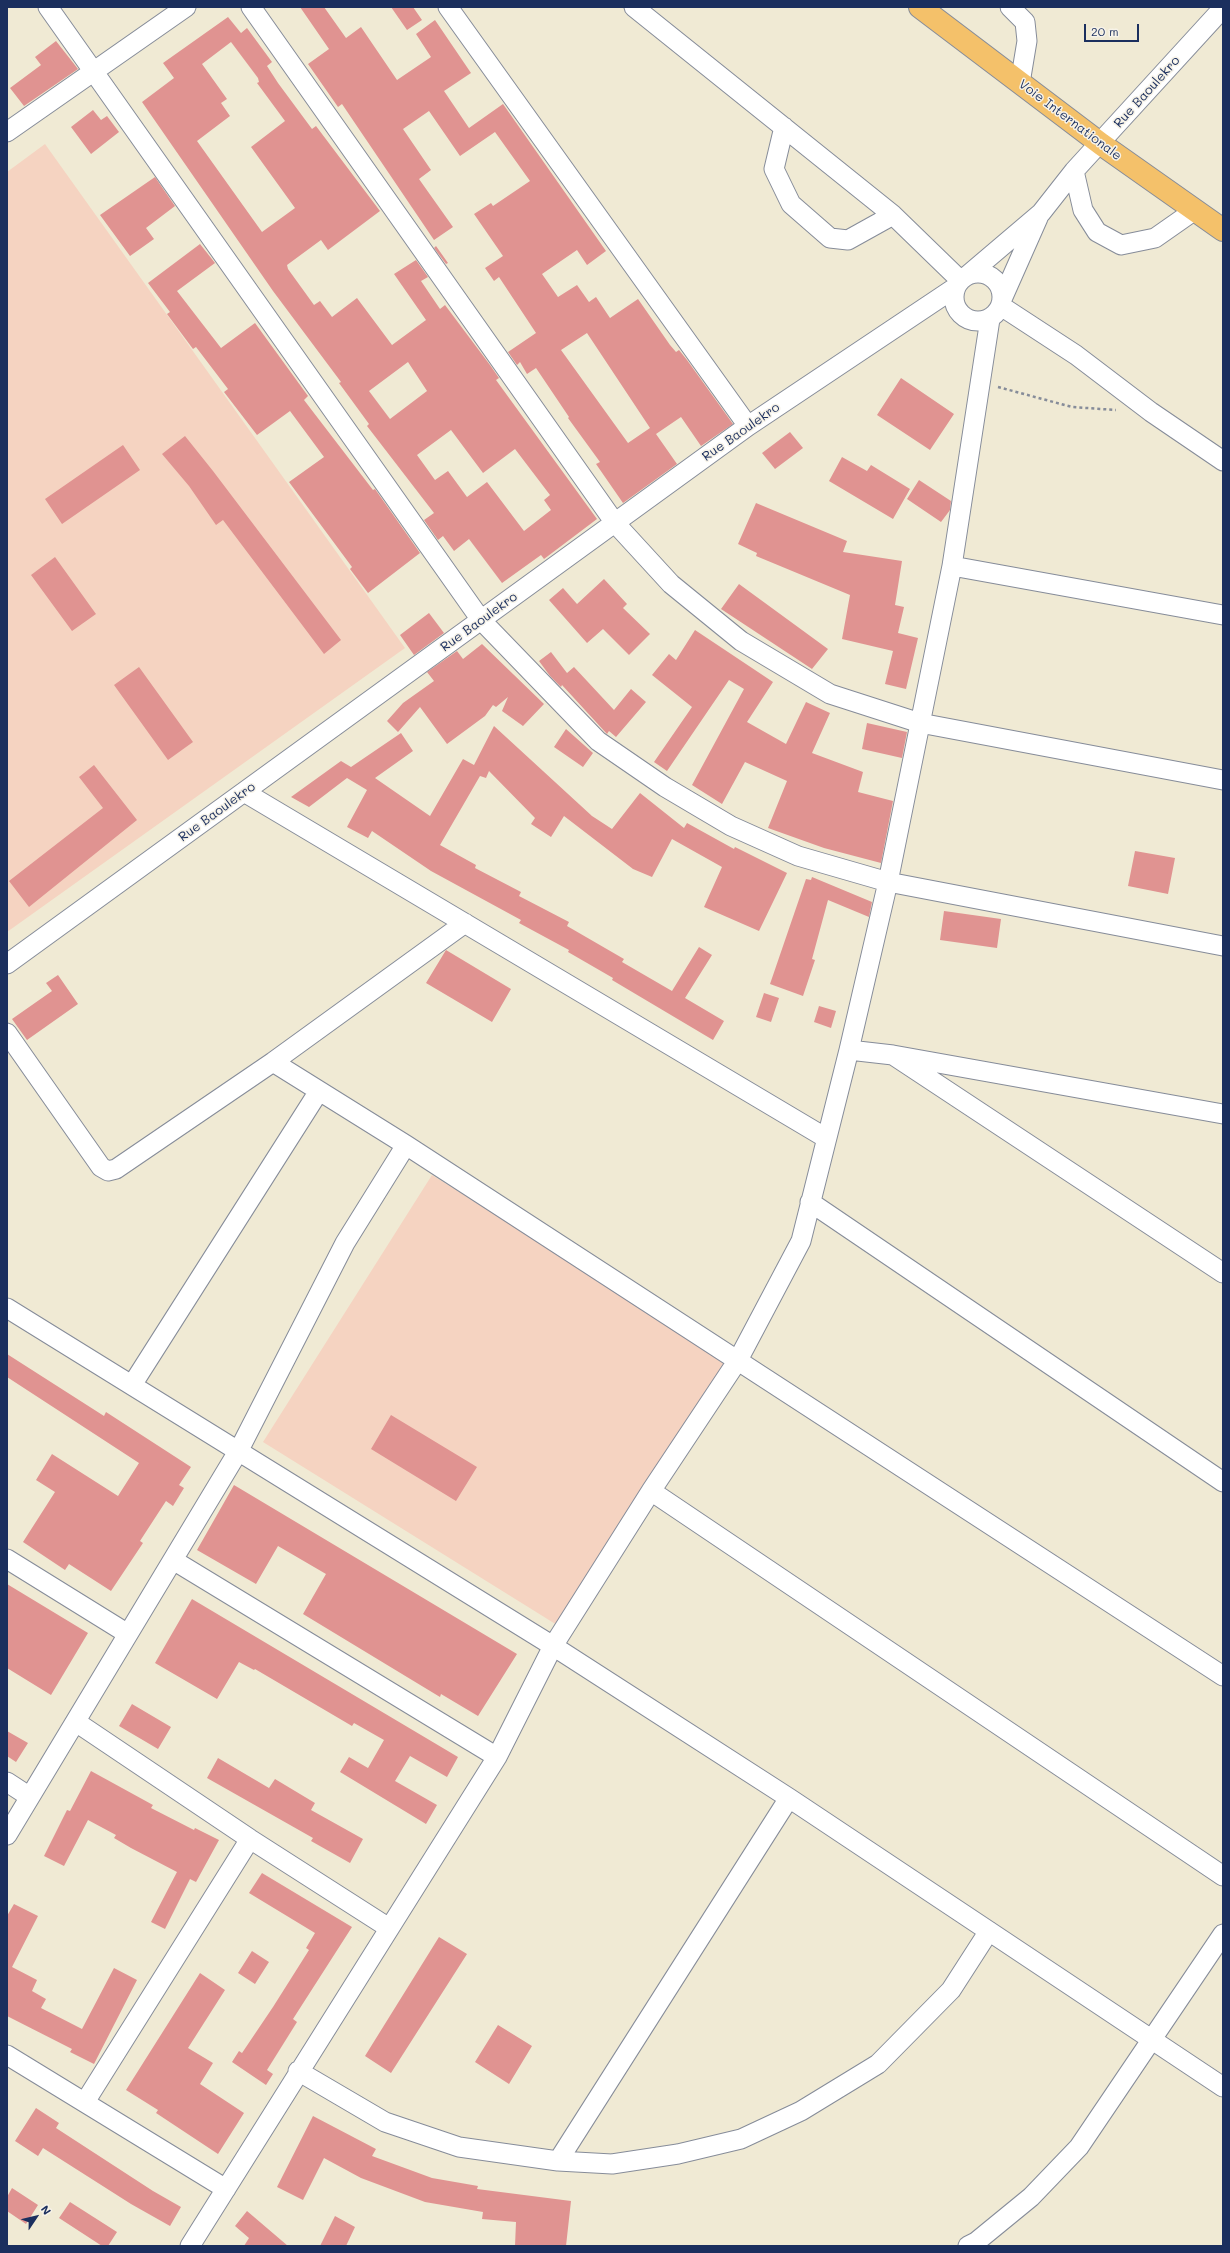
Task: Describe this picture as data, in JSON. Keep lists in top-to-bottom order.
{
  "streets": {
    "main road": ["Voie Internationale"],
    "street": ["Rue Baoulekro"]
  },
  "crossings": [
    ["Rue Baoulekro", "Voie Internationale"]
  ],
  "scale_bar": "20 m",
  "north": "top right"
}
